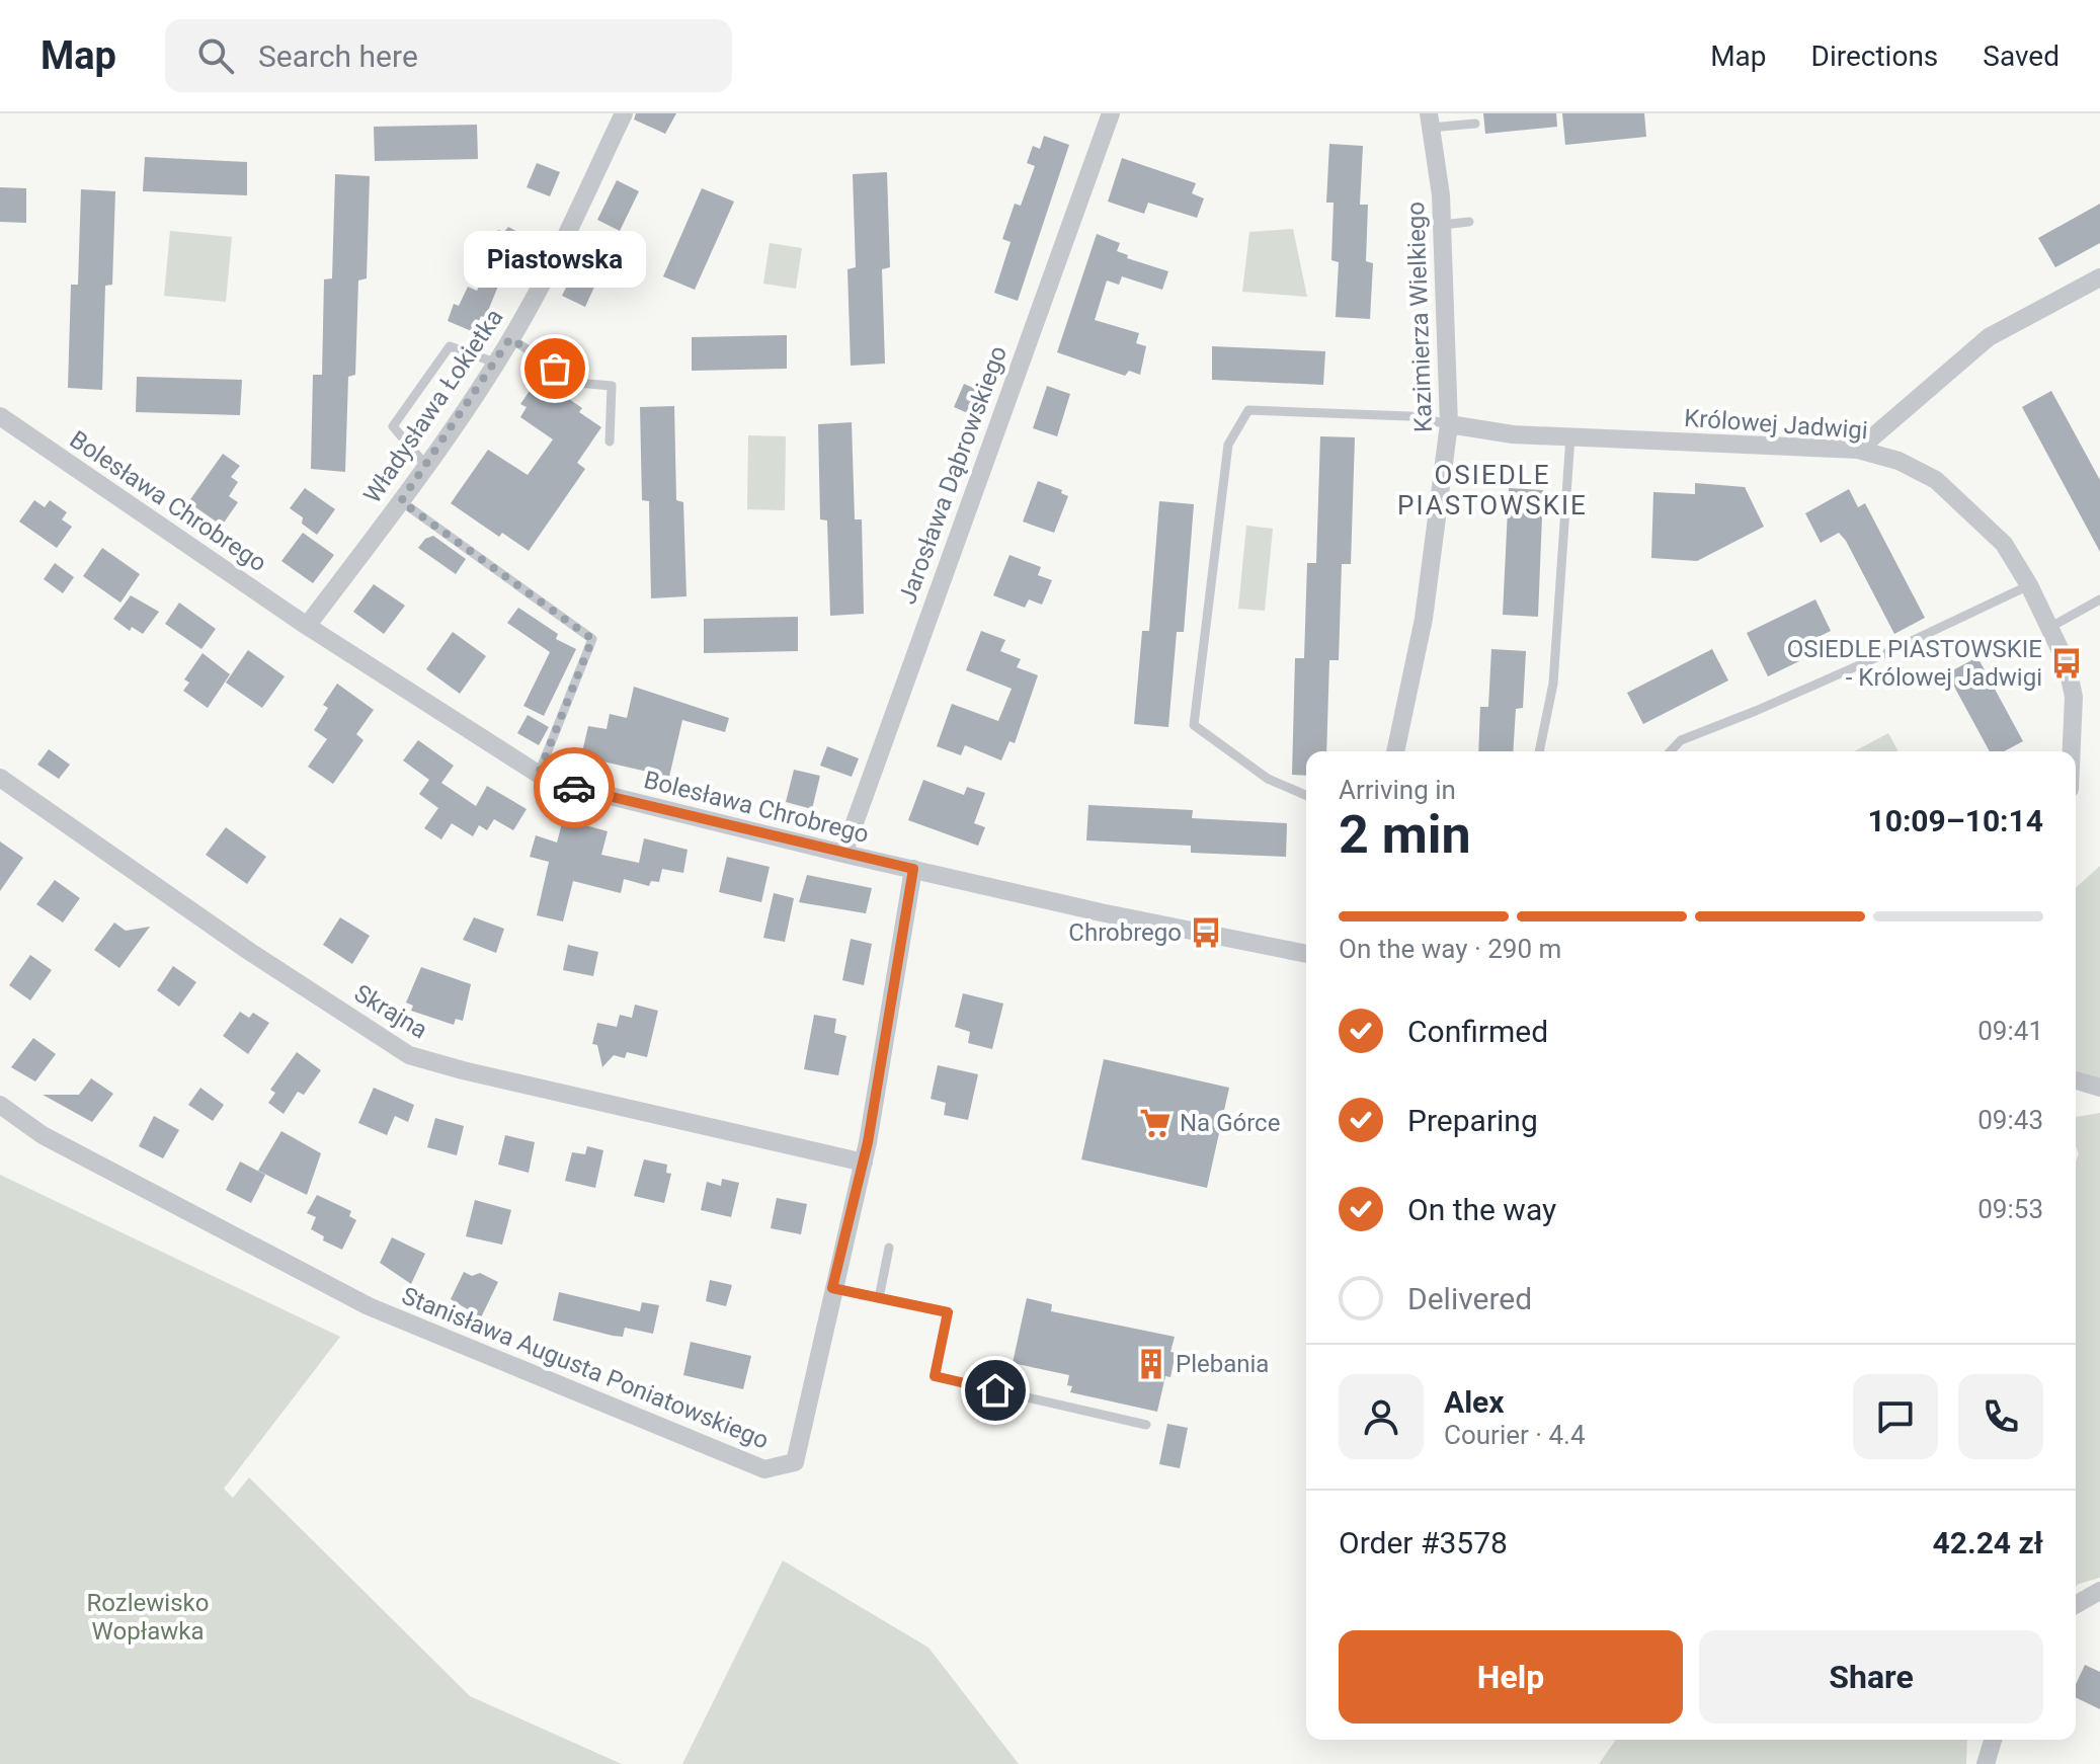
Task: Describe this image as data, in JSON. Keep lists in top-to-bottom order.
{
  "streets": {
    "street": [
      "Kazimierza Wielkiego",
      "Władysława Łokietka",
      "Królowej Jadwigi",
      "Jarosława Dąbrowskiego",
      "Bolesława Chrobrego",
      "Skrajna",
      "Stanisława Augusta Poniatowskiego"
    ]
  },
  "crossings": [
    ["Kazimierza Wielkiego", "Królowej Jadwigi"],
    ["Władysława Łokietka", "Bolesława Chrobrego"],
    ["Jarosława Dąbrowskiego", "Bolesława Chrobrego"],
    ["Bolesława Chrobrego", "Stanisława Augusta Poniatowskiego"],
    ["Skrajna", "Stanisława Augusta Poniatowskiego"]
  ],
  "districts": ["OSIEDLE PIASTOWSKIE"],
  "parks": ["Rozlewisko Wopławka"],
  "places": {
    "other": ["Piastowska"],
    "bus stop": ["OSIEDLE PIASTOWSKIE - Królowej Jadwigi", "Chrobrego"],
    "supermarket": ["Na Górce"],
    "building": ["Plebania"]
  },
  "page": {
    "header": "Map",
    "search": "Search here",
    "nav": ["Map", "Directions", "Saved"],
    "bubble": "Piastowska",
    "heading": ["2 min", "Arriving in", "10:09–10:14"],
    "panel": [
      "Alex",
      "Courier · 4.4",
      "Order #3578",
      "42.24 zł"
    ],
    "bar": "On the way · 290 m",
    "list": [
      ["Confirmed", "09:41"],
      ["Preparing", "09:43"],
      ["On the way", "09:53"],
      "Delivered"
    ],
    "buttons": ["Help", "Share"]
  }
}
